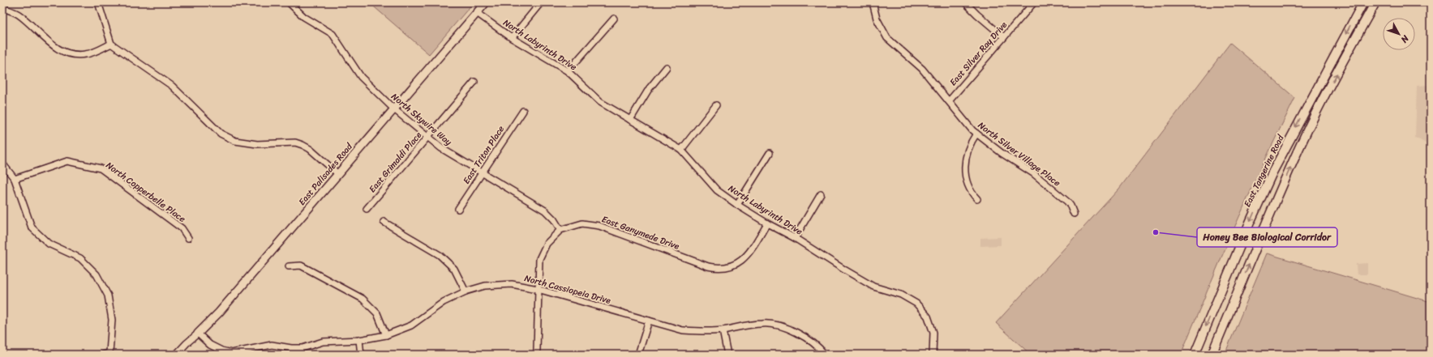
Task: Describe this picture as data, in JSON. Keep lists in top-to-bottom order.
{
  "streets": {
    "main road": ["East Tangerine Road"],
    "street": [
      "North Labyrinth Drive",
      "East Silver Ray Drive",
      "North Skywire Way",
      "North Silver Village Place",
      "East Triton Place",
      "East Grimaldi Place",
      "East Palisades Road",
      "North Copperbelle Place",
      "East Ganymede Drive",
      "North Cassiopeia Drive"
    ]
  },
  "crossings": [
    ["North Labyrinth Drive", "East Palisades Road"],
    ["North Labyrinth Drive", "East Ganymede Drive"],
    ["East Silver Ray Drive", "North Silver Village Place"],
    ["North Skywire Way", "East Triton Place"],
    ["North Skywire Way", "East Grimaldi Place"],
    ["North Skywire Way", "East Palisades Road"],
    ["North Skywire Way", "East Ganymede Drive"],
    ["East Palisades Road", "North Cassiopeia Drive"],
    ["East Ganymede Drive", "North Cassiopeia Drive"]
  ],
  "places": ["Honey Bee Biological Corridor"],
  "north": "bottom right"
}
